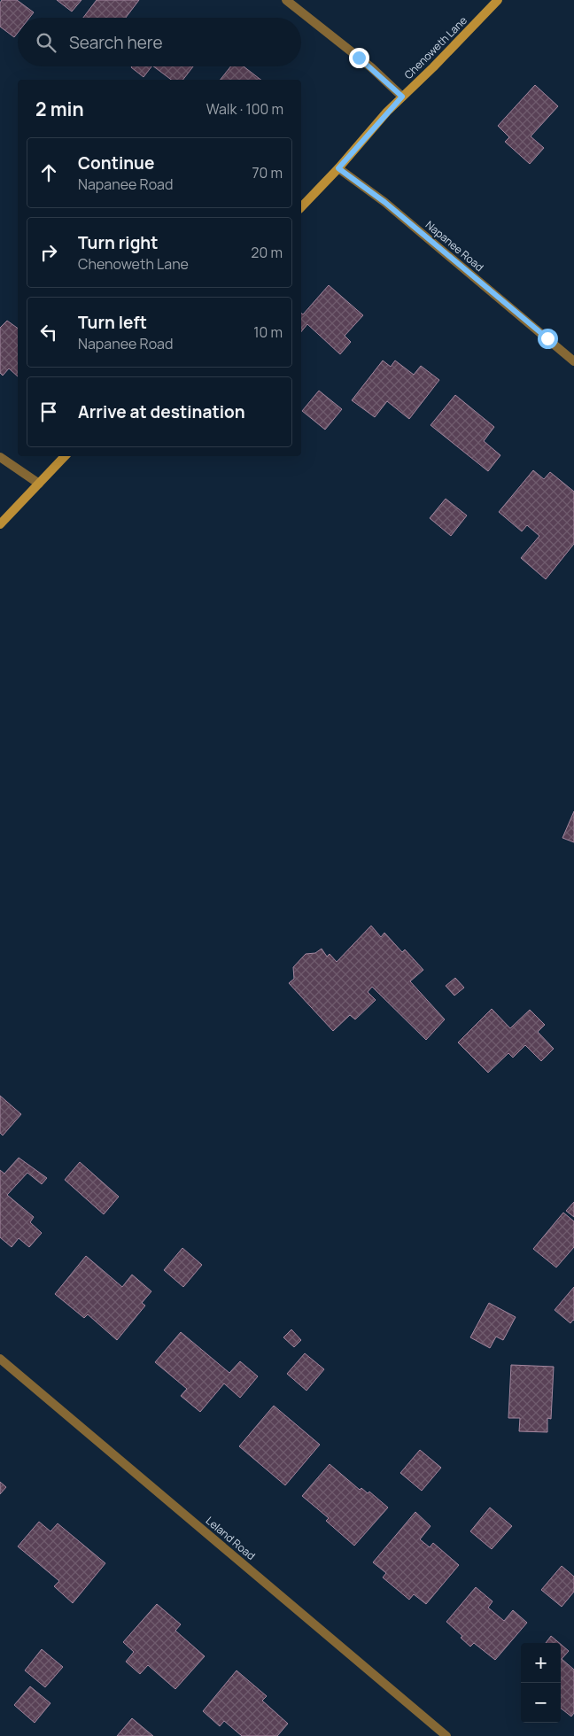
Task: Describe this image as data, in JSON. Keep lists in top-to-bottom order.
{
  "streets": {
    "main road": ["Chenoweth Lane"],
    "street": ["Napanee Road", "Leland Road"]
  },
  "crossings": [
    ["Chenoweth Lane", "Napanee Road"]
  ],
  "page": {
    "search": "Search here",
    "heading": ["2 min", "Walk · 100 m"],
    "list": [
      ["Continue", "Napanee Road", "70 m"],
      ["Turn right", "Chenoweth Lane", "20 m"],
      ["Turn left", "Napanee Road", "10 m"],
      "Arrive at destination"
    ],
    "map_buttons": ["+", "−"]
  }
}
